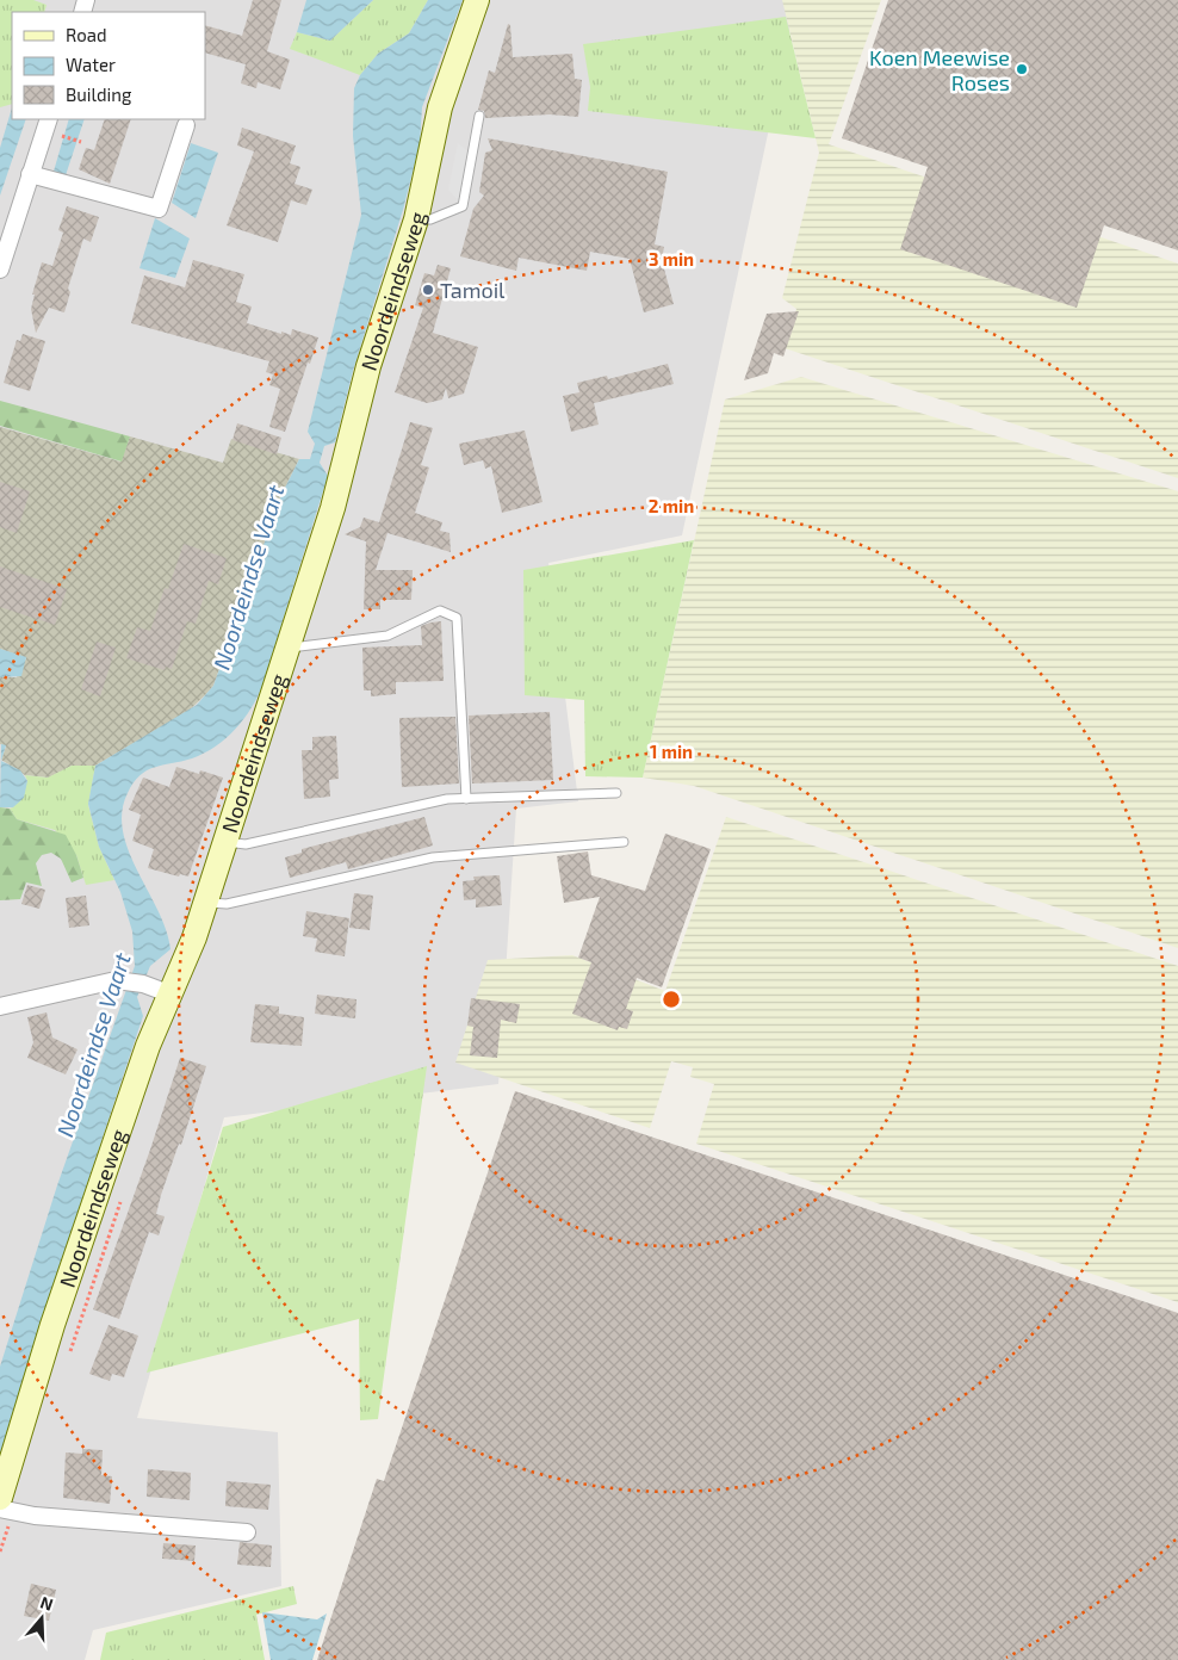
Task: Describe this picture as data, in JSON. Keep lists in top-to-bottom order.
{
  "streets": {
    "street": ["Noordeindseweg"]
  },
  "water": ["Noordeindse Vaart"],
  "places": ["Koen Meewise Roses", "Tamoil"],
  "legend": ["Road", "Water", "Building"],
  "north": "top",
  "rings": ["3 min", "2 min", "1 min"]
}
